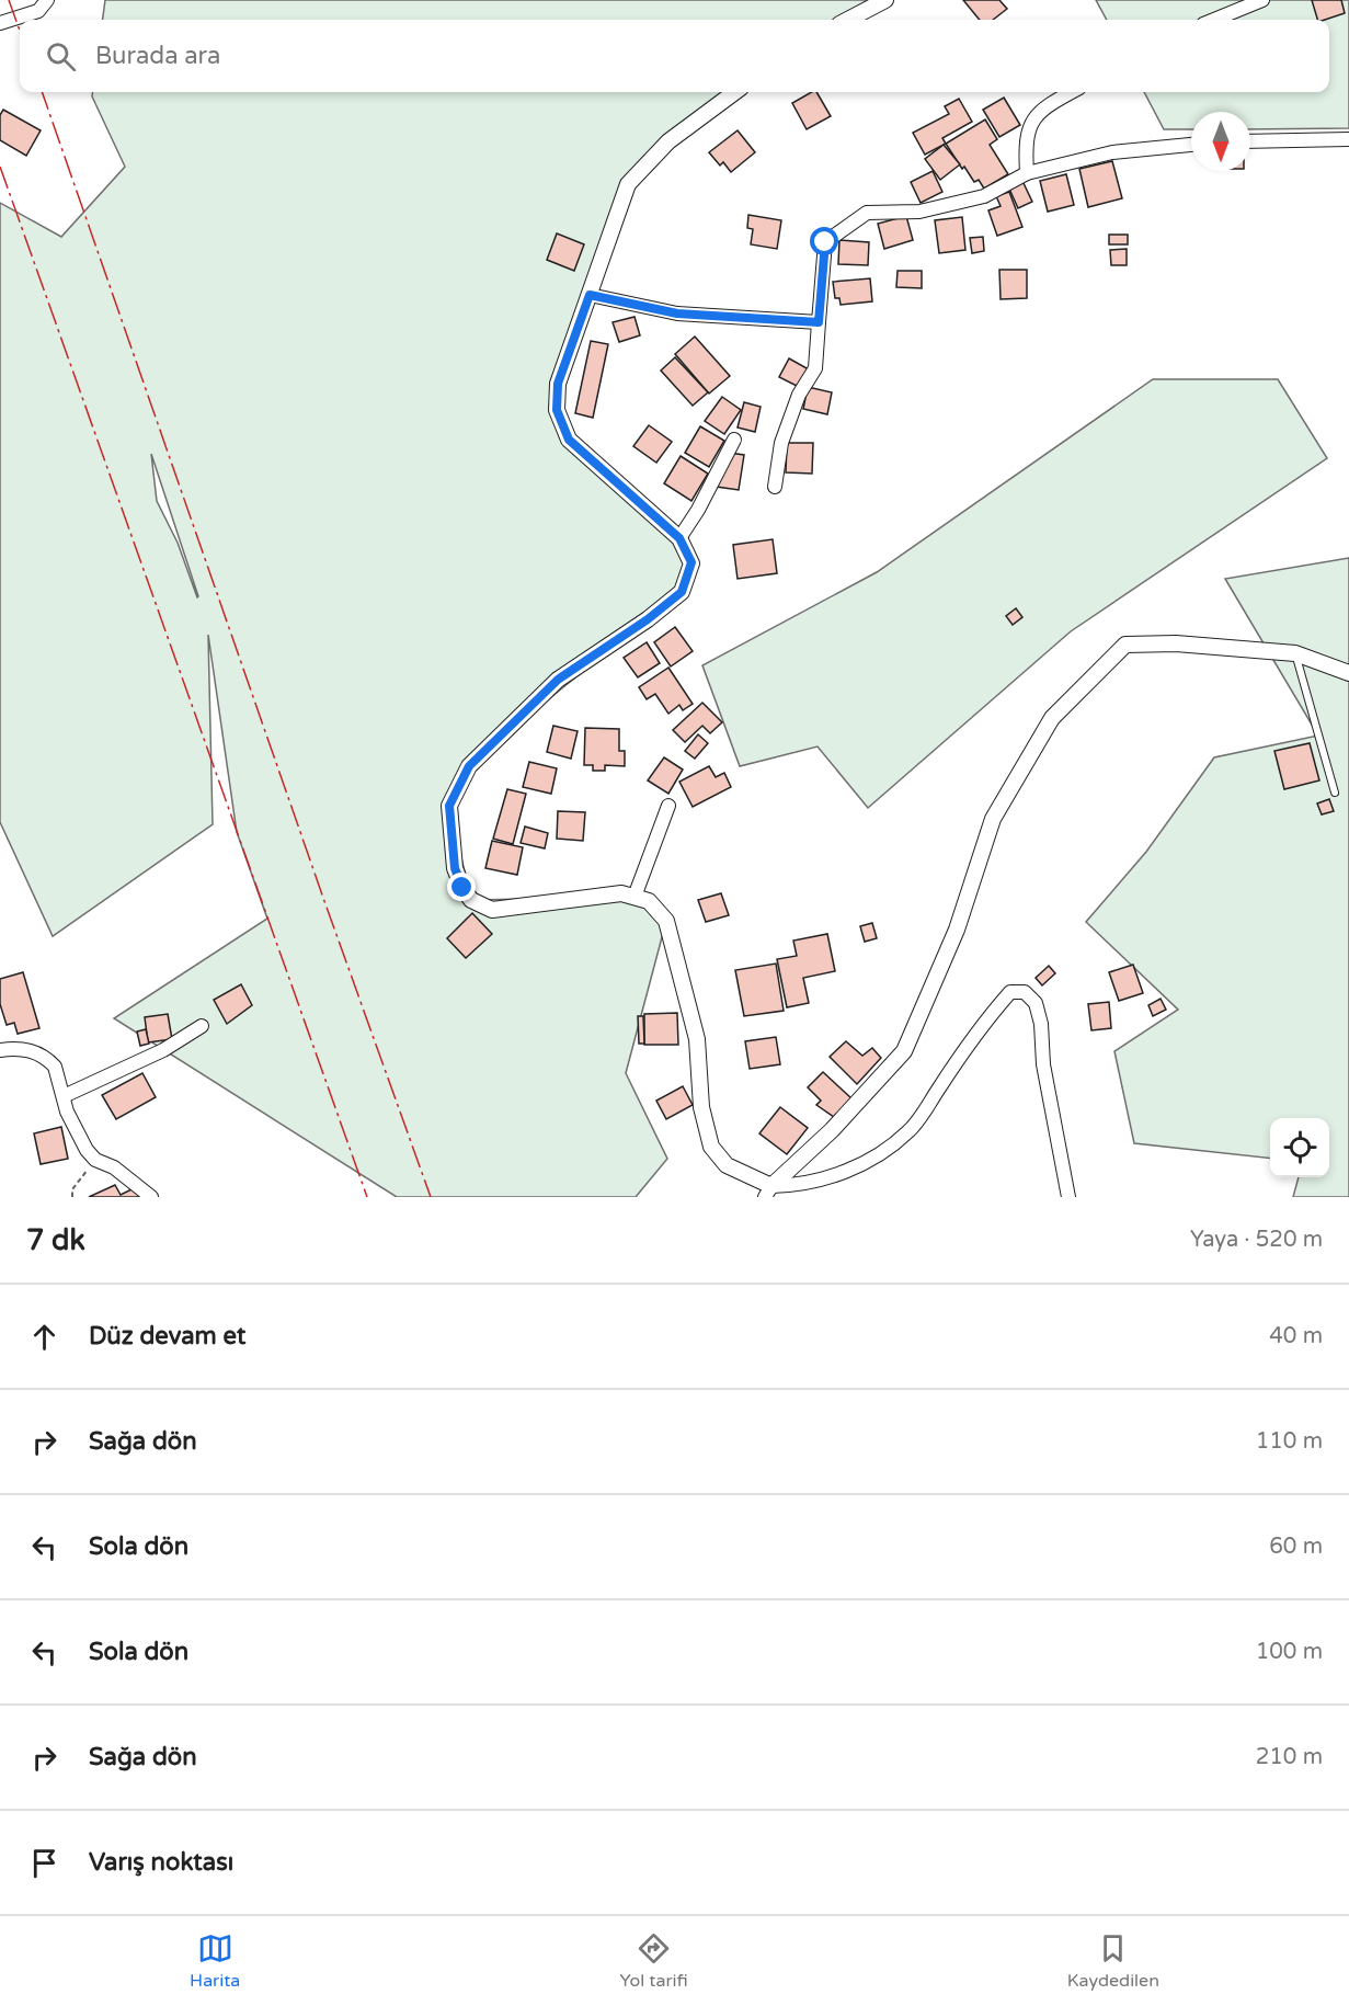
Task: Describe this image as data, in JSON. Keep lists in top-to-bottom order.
{
  "north": "bottom",
  "page": {
    "search": "Burada ara",
    "heading": ["7 dk", "Yaya · 520 m"],
    "list": [
      ["Düz devam et", "40 m"],
      ["Sağa dön", "110 m"],
      ["Sola dön", "60 m"],
      ["Sola dön", "100 m"],
      ["Sağa dön", "210 m"],
      "Varış noktası"
    ],
    "nav": ["Harita", "Yol tarifi", "Kaydedilen"]
  }
}
